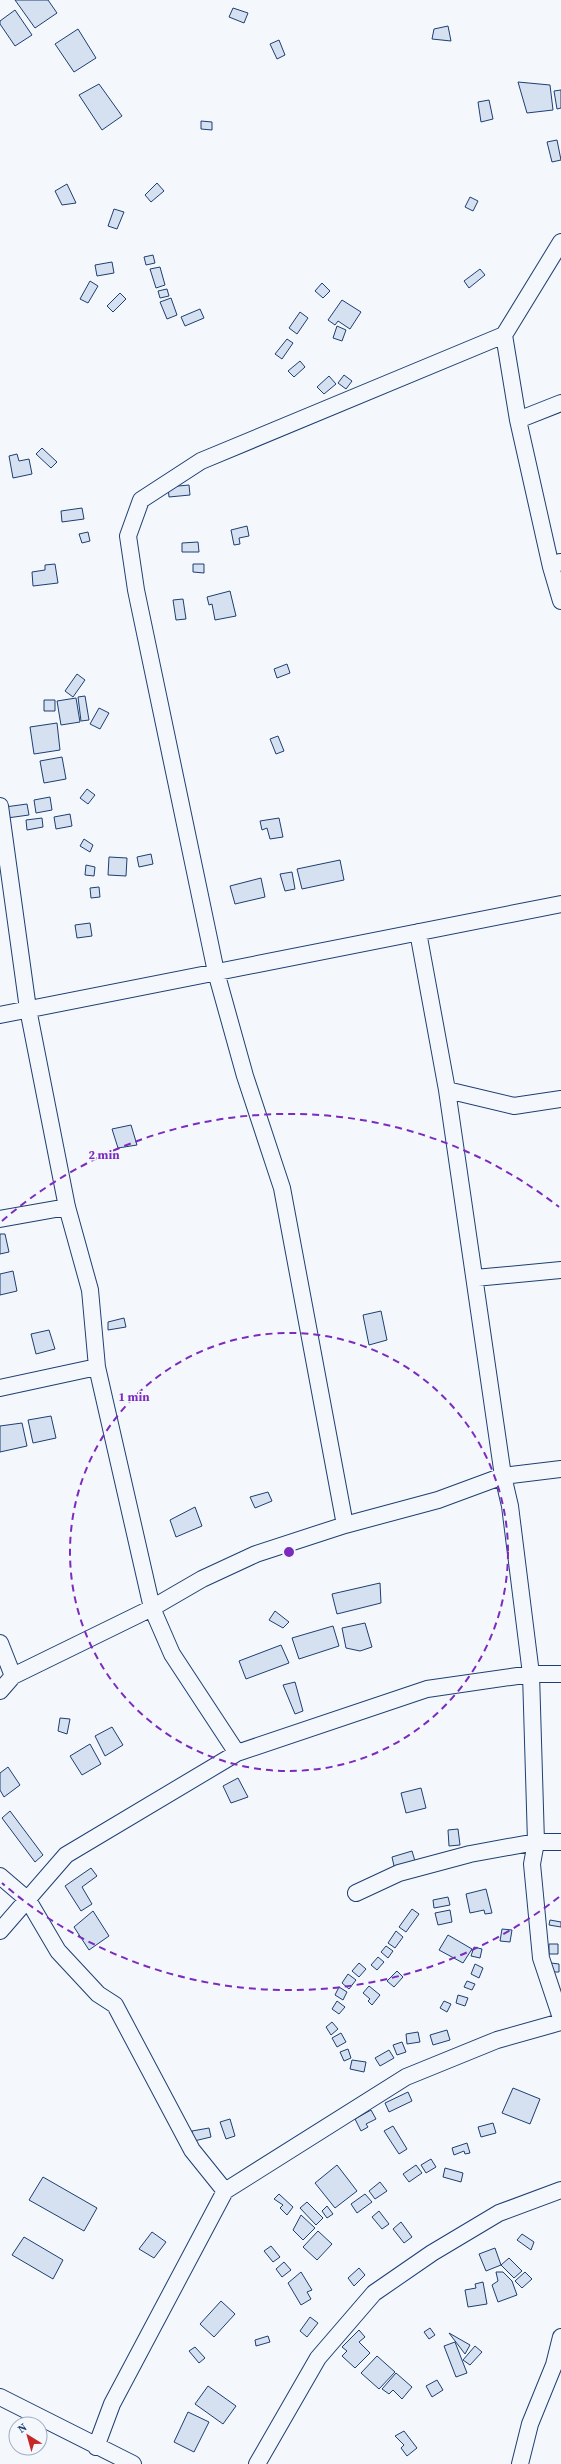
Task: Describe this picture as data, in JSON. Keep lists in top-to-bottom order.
{
  "north": "top left",
  "rings": ["2 min", "1 min"]
}
